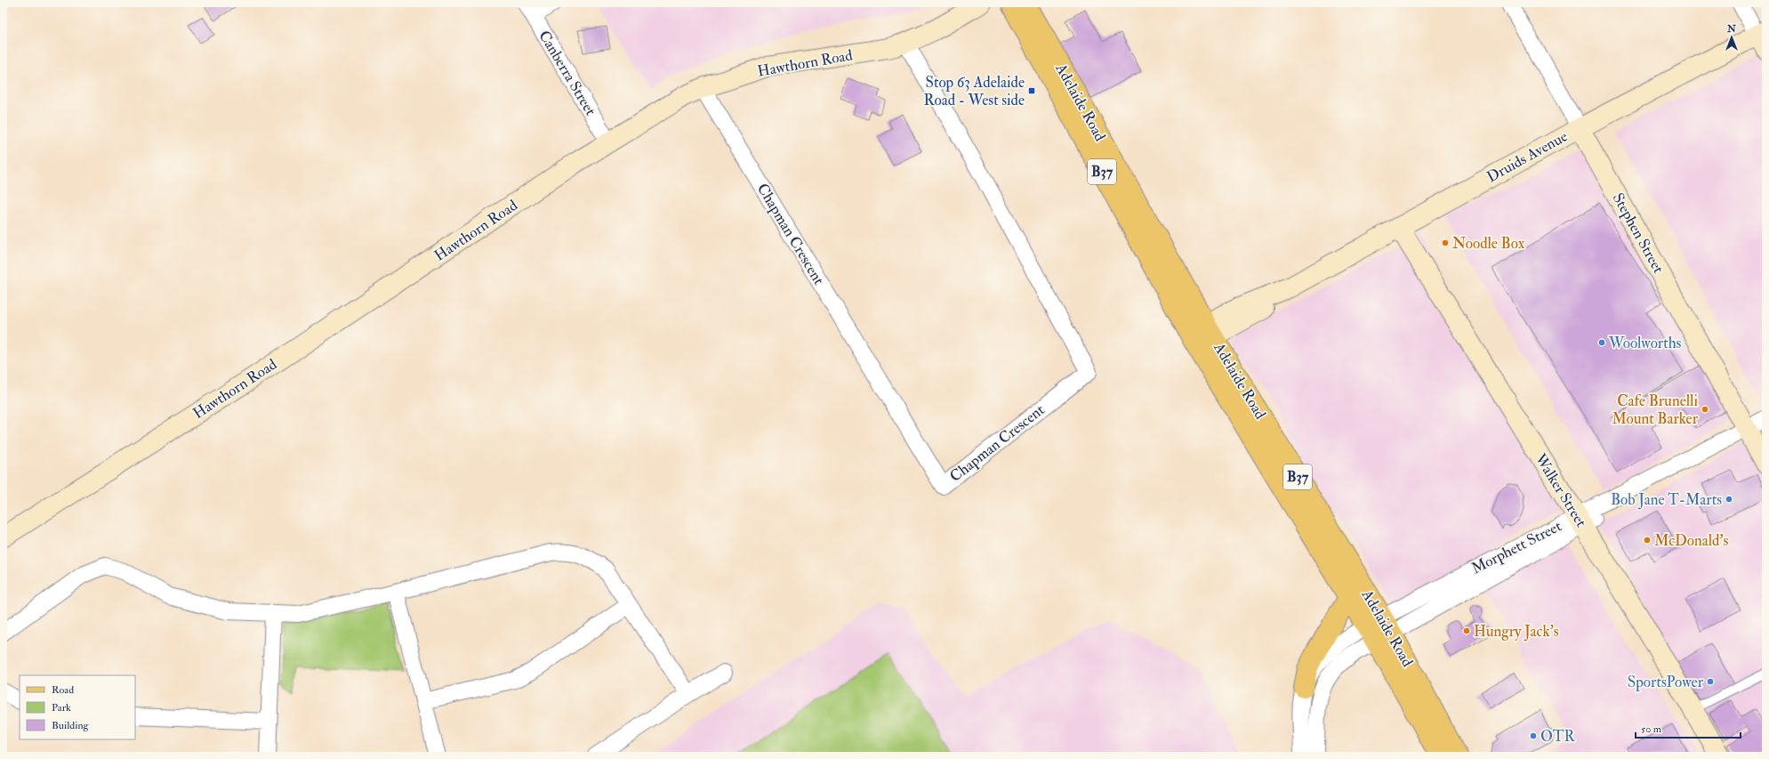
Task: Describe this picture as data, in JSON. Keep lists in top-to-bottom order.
{
  "streets": {
    "main road": ["Adelaide Road", "B37"],
    "street": [
      "Hawthorn Road",
      "Canberra Street",
      "Druids Avenue",
      "Stephen Street",
      "Chapman Crescent",
      "Walker Street",
      "Morphett Street"
    ]
  },
  "crossings": [
    ["Hawthorn Road", "Canberra Street"],
    ["Hawthorn Road", "Chapman Crescent"],
    ["Adelaide Road", "Druids Avenue"],
    ["Adelaide Road", "Morphett Street"],
    ["Druids Avenue", "Stephen Street"],
    ["Druids Avenue", "Walker Street"],
    ["Stephen Street", "Morphett Street"],
    ["Walker Street", "Morphett Street"]
  ],
  "places": {
    "transit": ["Stop 63 Adelaide Road - West side"],
    "other": [
      "Noodle Box",
      "Woolworths",
      "Cafe Brunelli Mount Barker",
      "Bob Jane T-Marts",
      "McDonald's",
      "Hungry Jack's",
      "SportsPower",
      "OTR"
    ]
  },
  "legend": ["Road", "Park", "Building"],
  "scale_bar": "50 m",
  "north": "top"
}
